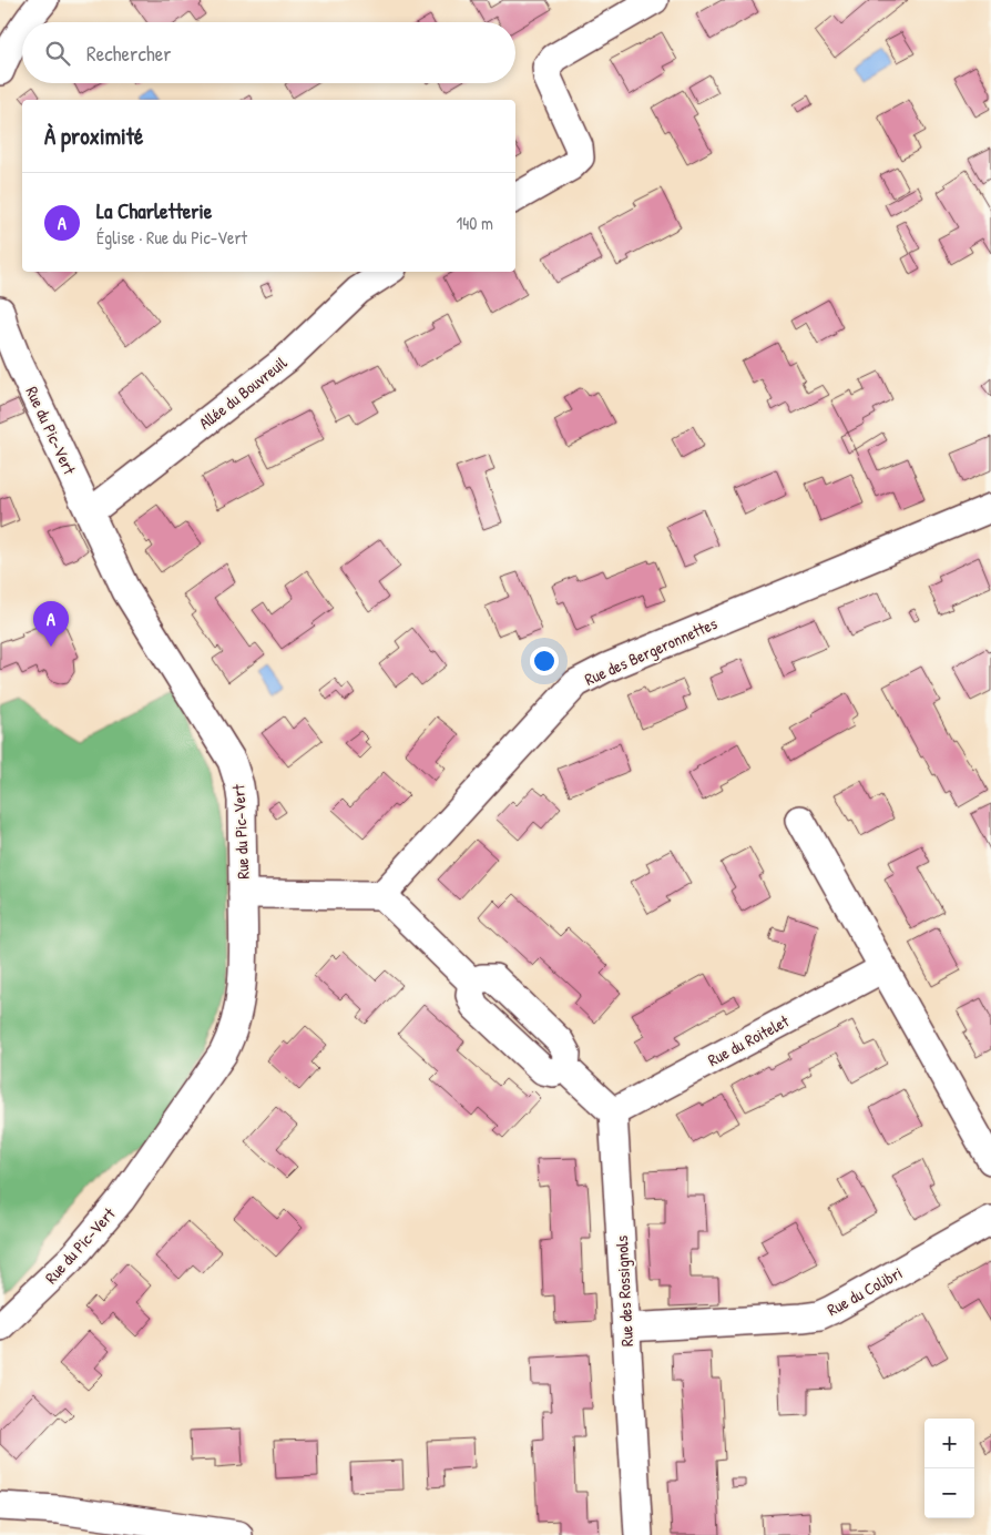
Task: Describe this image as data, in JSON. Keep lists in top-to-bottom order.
{
  "streets": {
    "street": [
      "Allée du Bouvreuil",
      "Rue du Pic-Vert",
      "Rue des Bergeronnettes",
      "Rue du Roitelet",
      "Rue des Rossignols",
      "Rue du Colibri"
    ]
  },
  "crossings": [
    ["Allée du Bouvreuil", "Rue du Pic-Vert"],
    ["Rue du Roitelet", "Rue des Rossignols"],
    ["Rue des Rossignols", "Rue du Colibri"]
  ],
  "page": {
    "search": "Rechercher",
    "heading": "À proximité",
    "list": [
      {
        "mark": "A",
        "name": "La Charletterie",
        "note": "Église · Rue du Pic-Vert",
        "value": "140 m"
      }
    ],
    "pins": "A",
    "map_buttons": ["+", "−"]
  }
}
